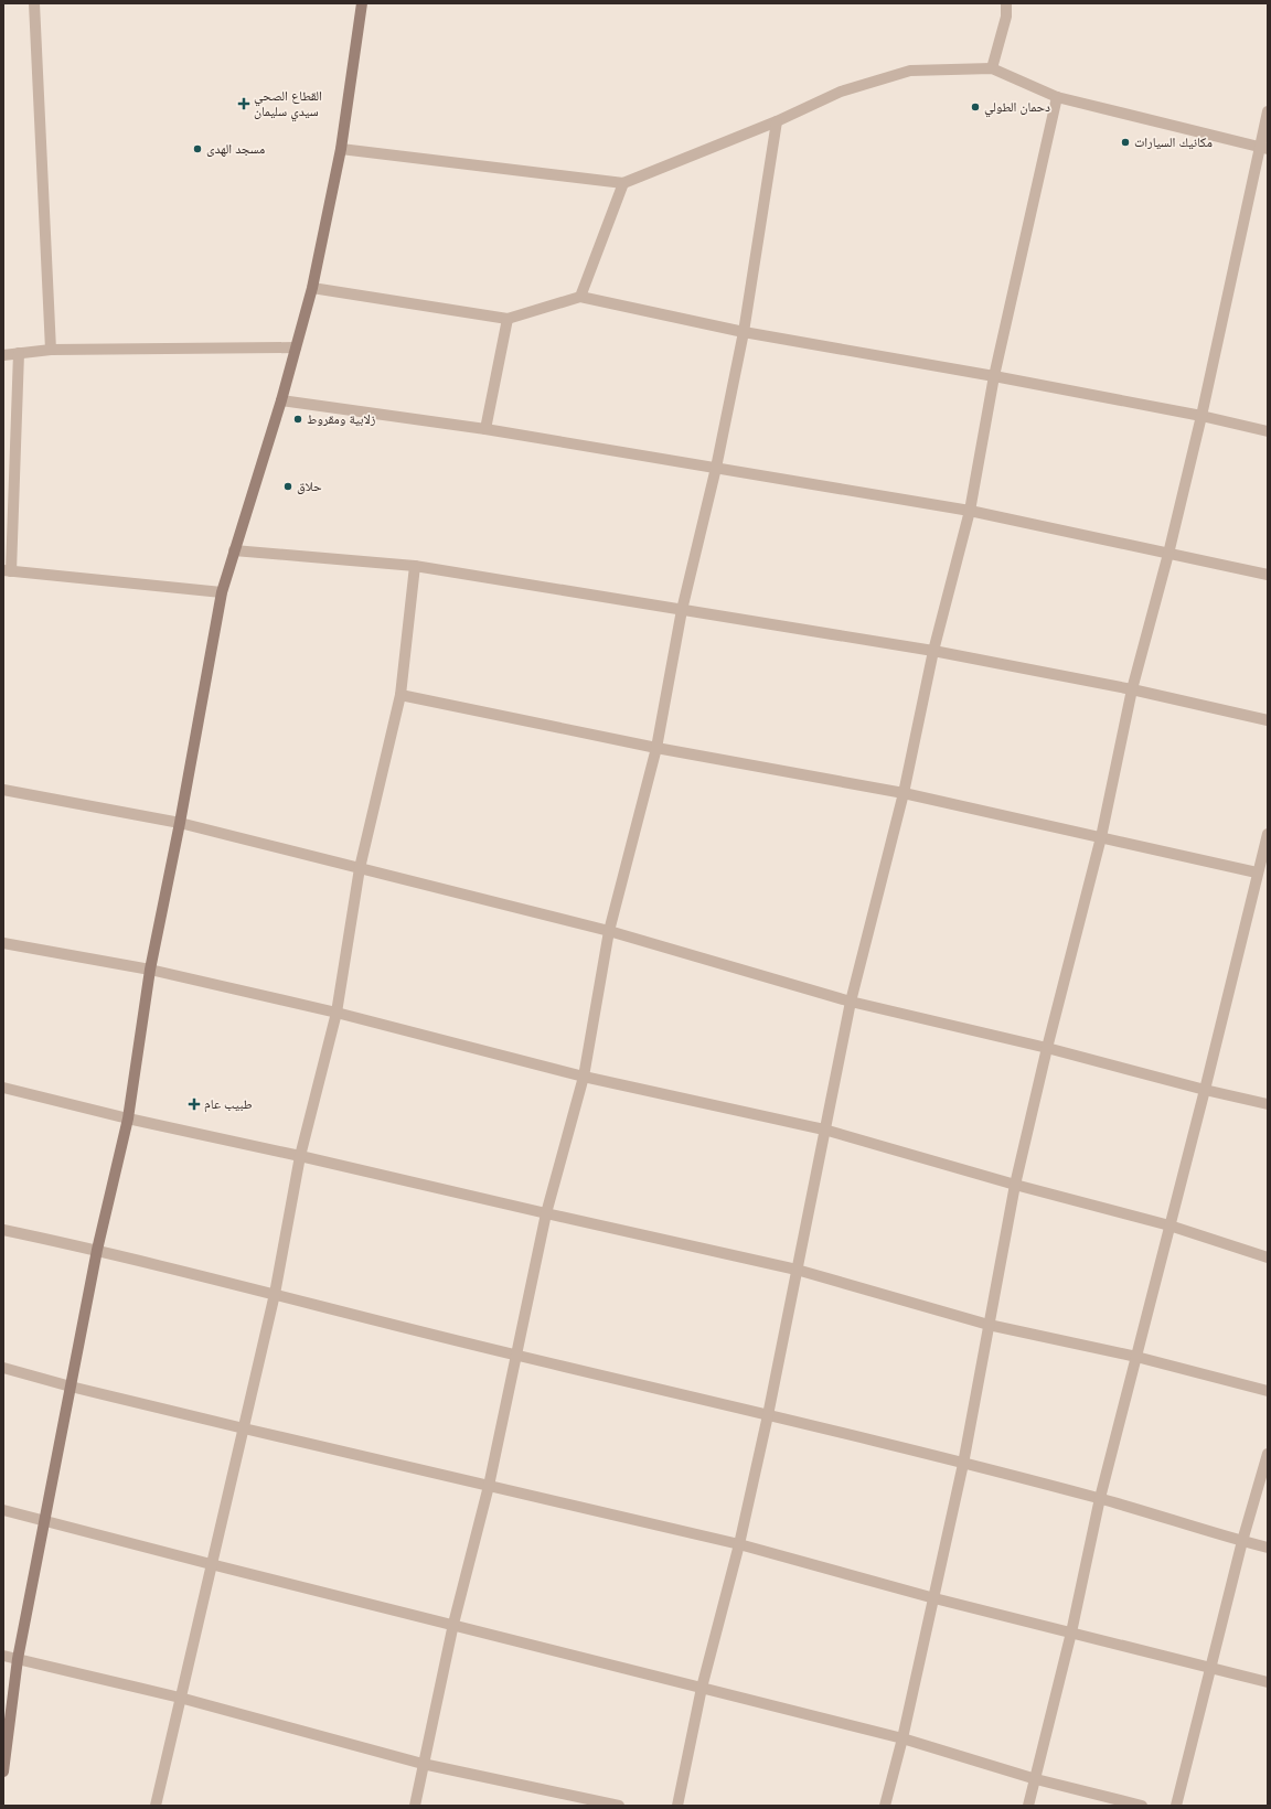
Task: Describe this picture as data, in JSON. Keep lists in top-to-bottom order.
{
  "places": {
    "health": ["القطاع الصحي سيدي سليمان", "طبيب عام"],
    "other": [
      "دحمان الطولي",
      "مكانيك السيارات",
      "مسجد الهدى",
      "زلابية ومقروط",
      "حلاق"
    ]
  }
}
